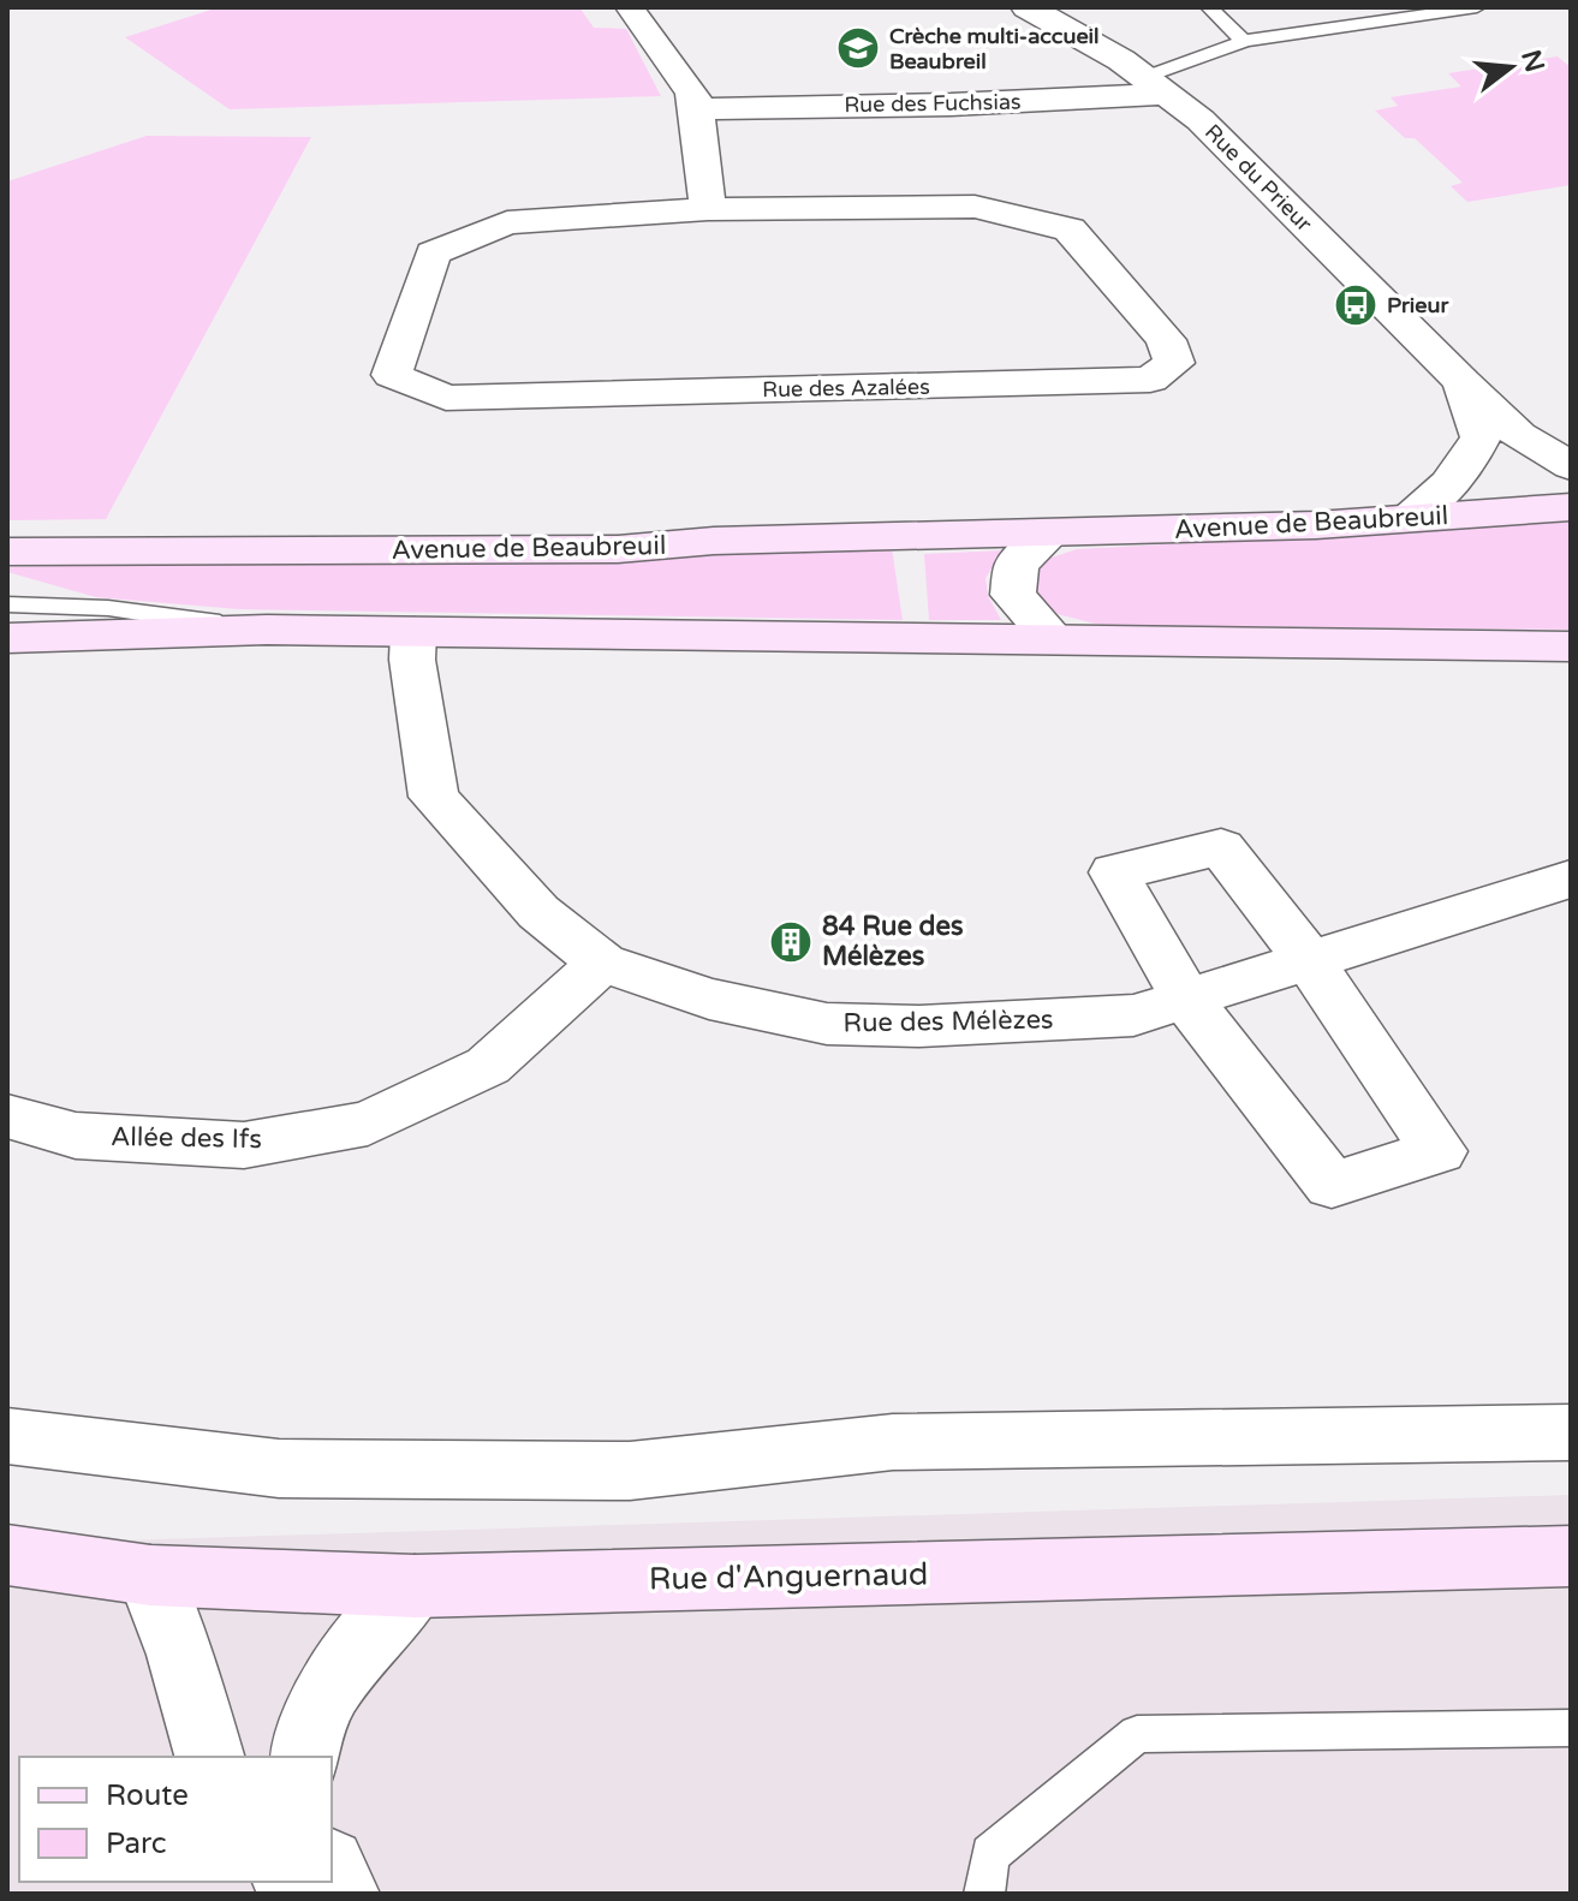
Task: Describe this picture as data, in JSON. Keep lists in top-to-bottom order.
{
  "streets": {
    "main road": ["Avenue de Beaubreuil", "Rue d'Anguernaud"],
    "street": [
      "Rue des Fuchsias",
      "Rue du Prieur",
      "Rue des Azalées",
      "Rue des Mélèzes",
      "Allée des Ifs"
    ]
  },
  "crossings": [
    ["Rue des Fuchsias", "Rue du Prieur"],
    ["Rue du Prieur", "Avenue de Beaubreuil"],
    ["Rue des Mélèzes", "Allée des Ifs"]
  ],
  "places": {
    "school or university": ["Crèche multi-accueil Beaubreil"],
    "bus stop": ["Prieur"],
    "building": ["84 Rue des Mélèzes"]
  },
  "legend": ["Route", "Parc"],
  "north": "right"
}
